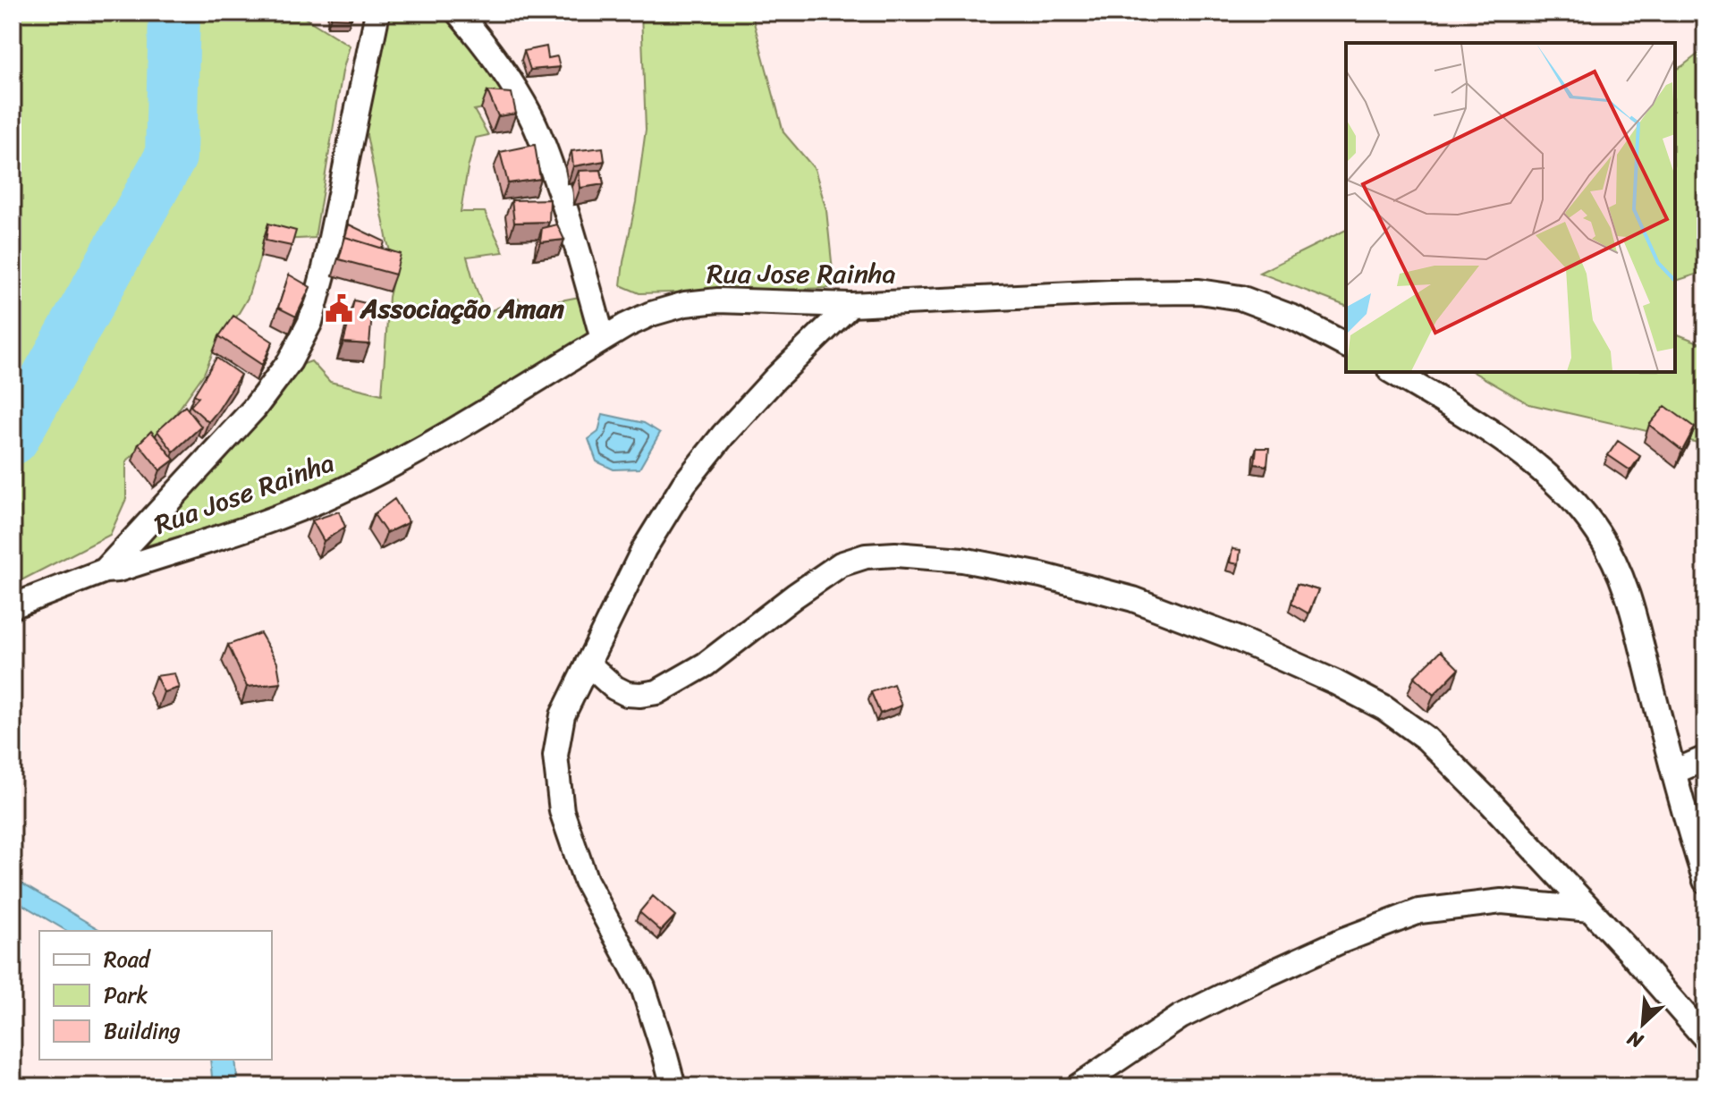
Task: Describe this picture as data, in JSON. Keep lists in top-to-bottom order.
{
  "streets": {
    "street": ["Rua Jose Rainha"]
  },
  "places": {
    "public building": ["Associação Aman"]
  },
  "legend": ["Road", "Park", "Building"],
  "north": "bottom left"
}
